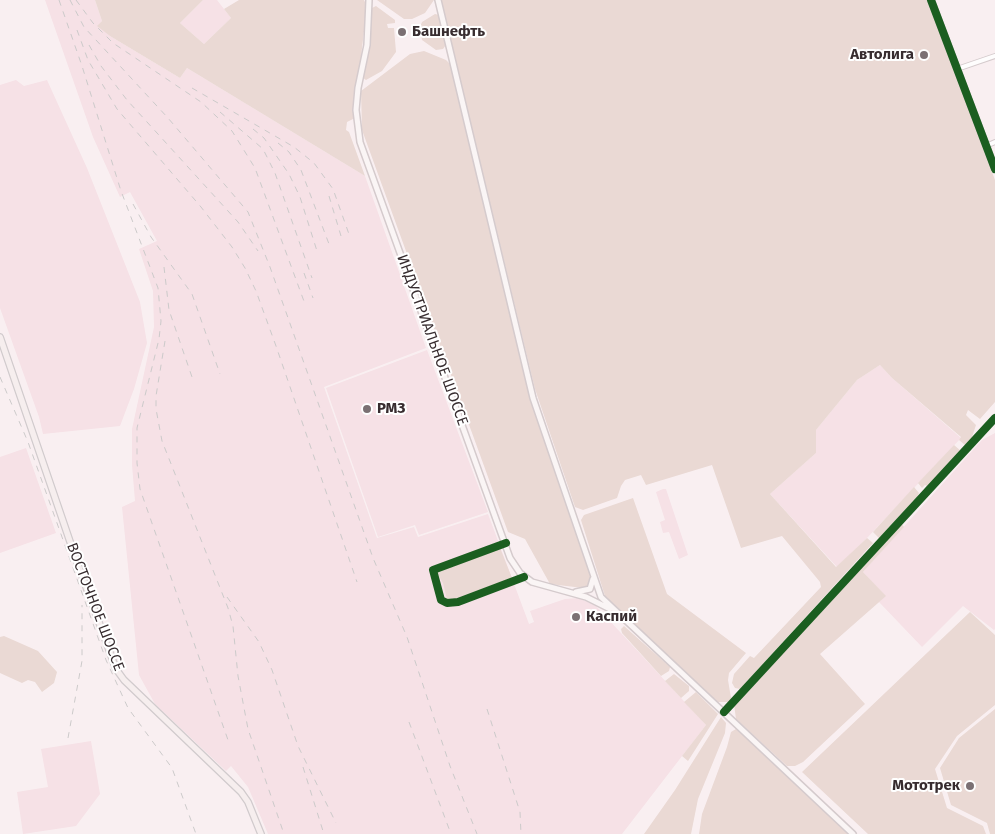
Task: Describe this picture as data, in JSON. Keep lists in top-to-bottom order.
{
  "streets": {
    "main road": ["ИНДУСТРИАЛЬНОЕ ШОССЕ", "ВОСТОЧНОЕ ШОССЕ"]
  },
  "places": [
    "Башнефть",
    "Автолига",
    "РМЗ",
    "Каспий",
    "Мототрек"
  ]
}
